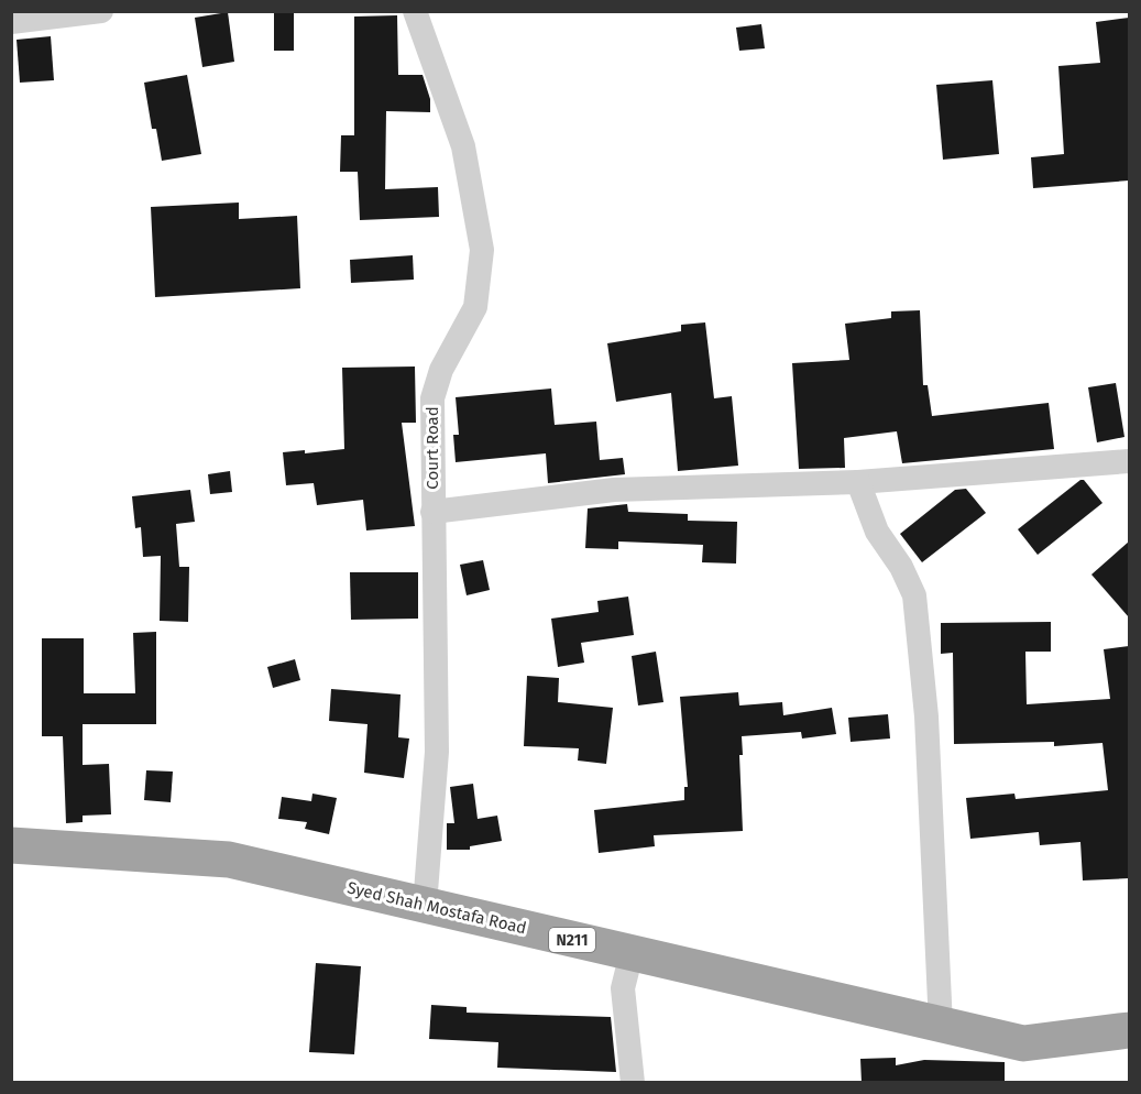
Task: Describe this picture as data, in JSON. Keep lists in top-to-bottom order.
{
  "streets": {
    "highway": ["Syed Shah Mostafa Road", "N211"],
    "street": ["Court Road"]
  },
  "crossings": [
    ["Court Road", "Syed Shah Mostafa Road"]
  ]
}
